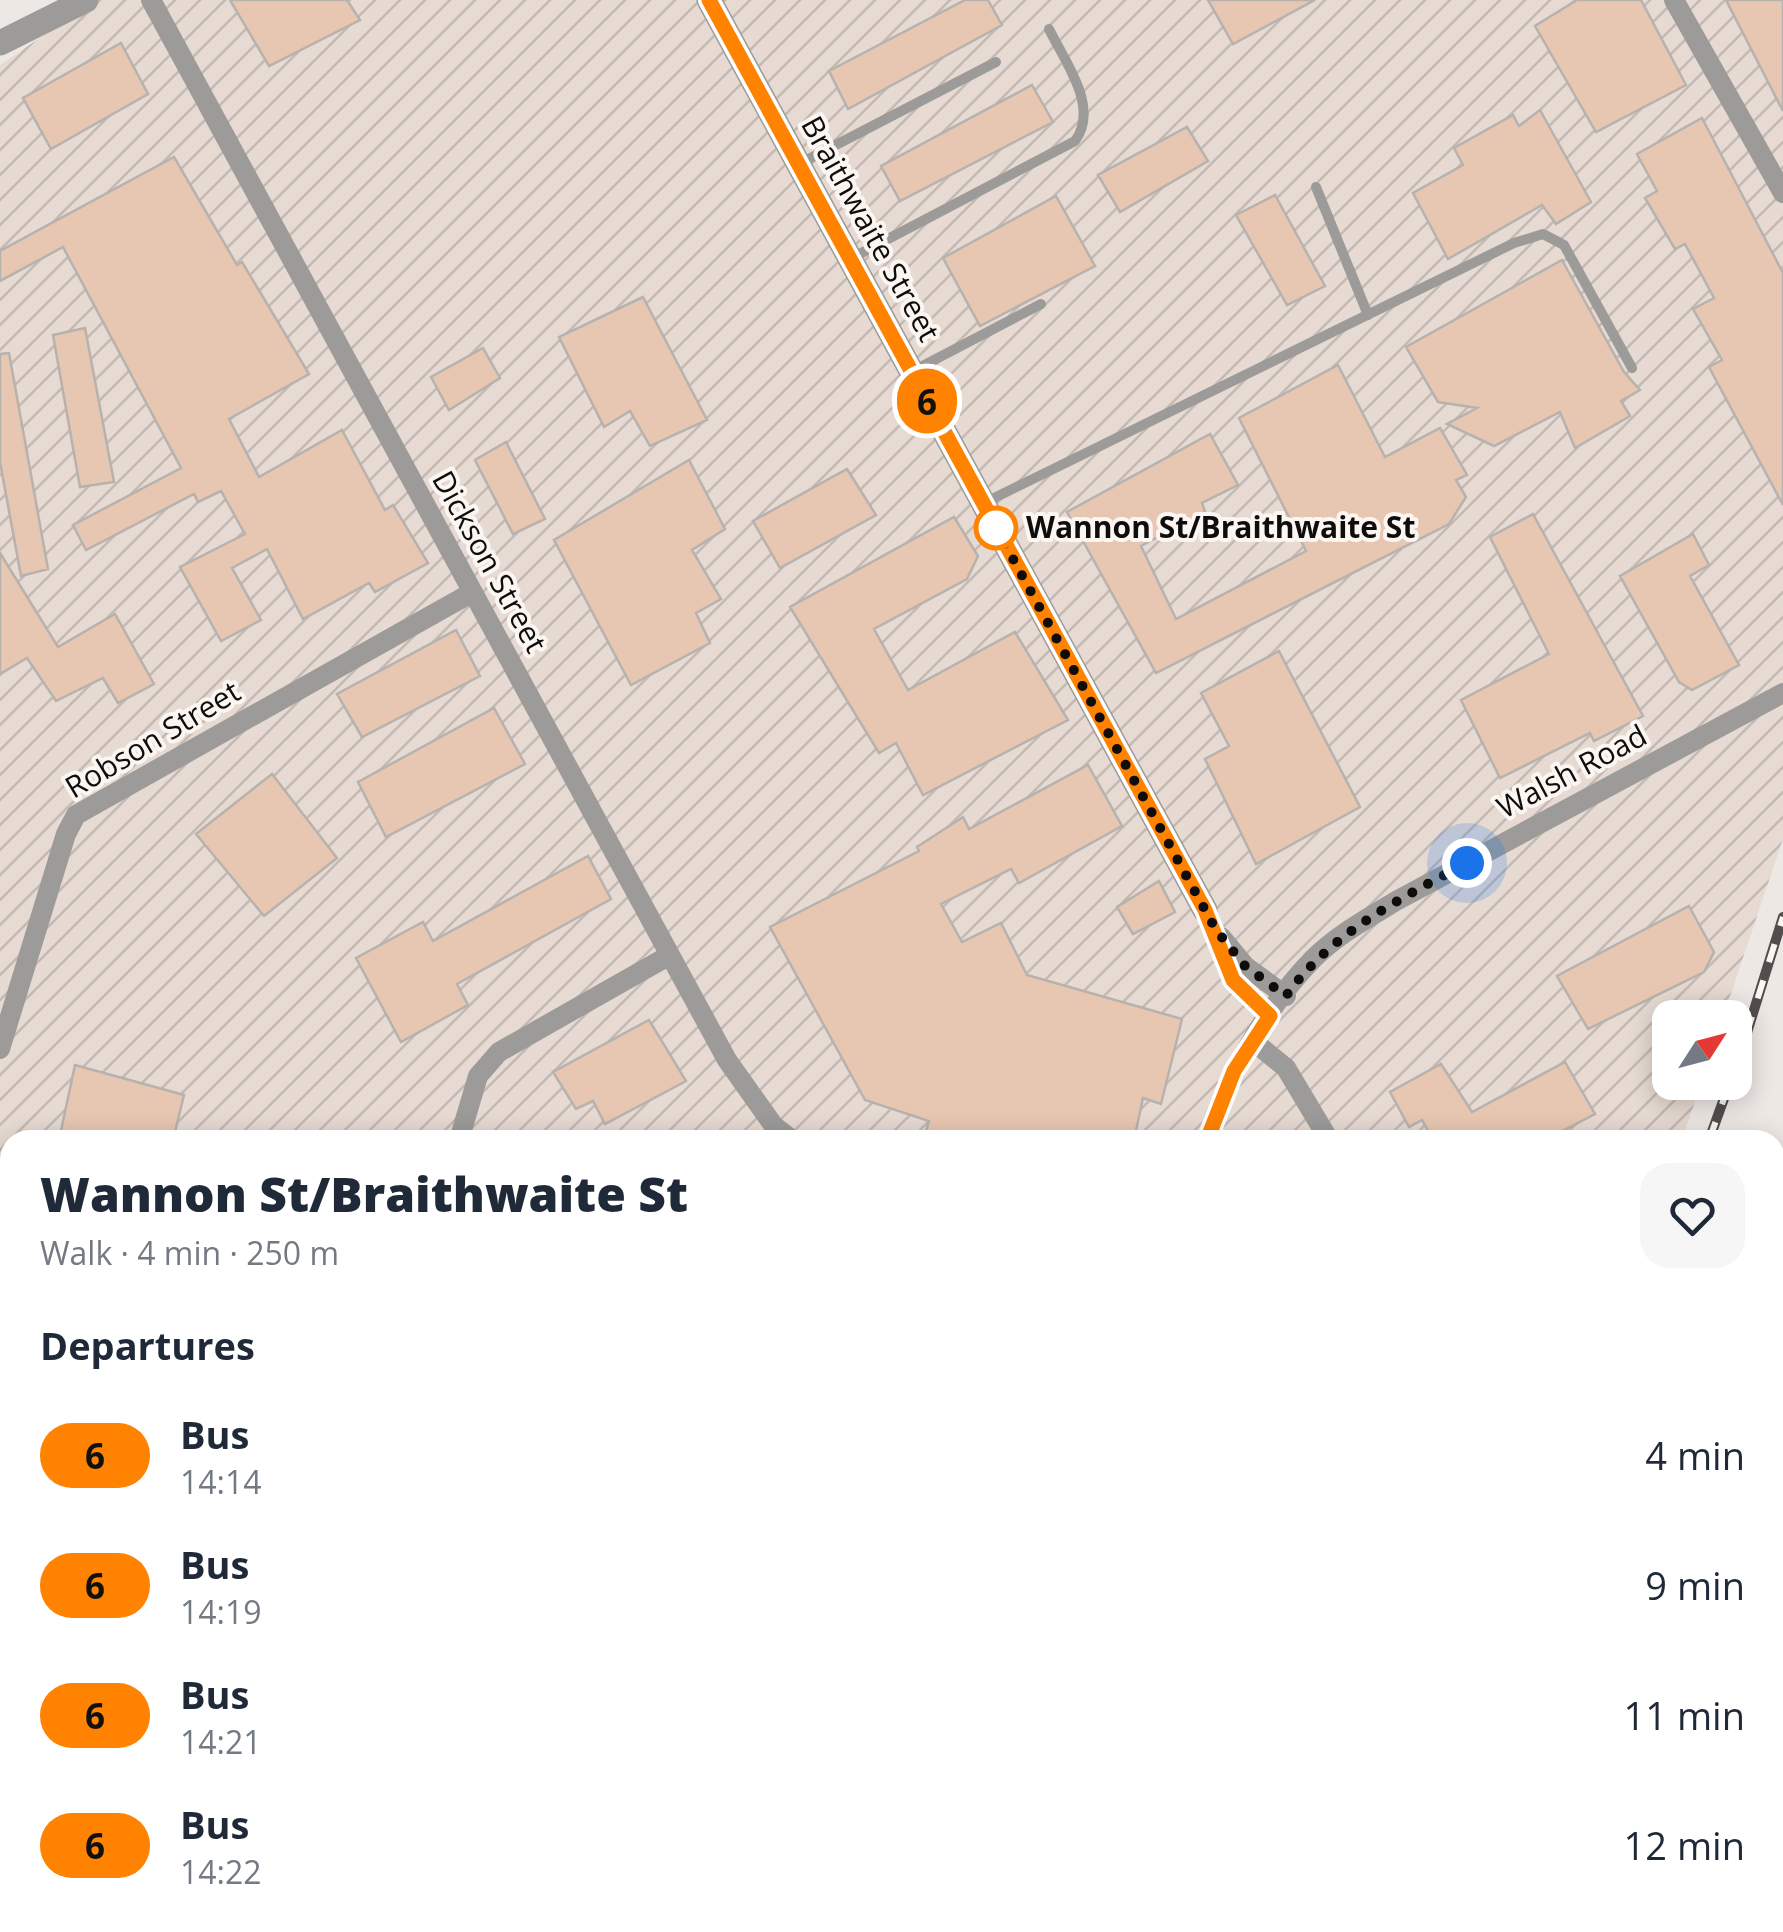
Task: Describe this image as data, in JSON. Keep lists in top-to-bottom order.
{
  "streets": {
    "street": [
      "Braithwaite Street",
      "Dickson Street",
      "Robson Street",
      "Walsh Road"
    ]
  },
  "crossings": [
    ["Braithwaite Street", "Walsh Road"],
    ["Dickson Street", "Robson Street"]
  ],
  "places": ["Wannon St/Braithwaite St"],
  "lines": ["bus line 6"],
  "north": "top right",
  "page": {
    "on_map": "6",
    "heading": [
      ["Wannon St/Braithwaite St", "Walk · 4 min · 250 m"],
      "Departures"
    ],
    "list": [
      {
        "mark": "6",
        "name": "Bus",
        "note": "14:14",
        "value": "4 min"
      },
      {
        "mark": "6",
        "name": "Bus",
        "note": "14:19",
        "value": "9 min"
      },
      {
        "mark": "6",
        "name": "Bus",
        "note": "14:21",
        "value": "11 min"
      },
      {
        "mark": "6",
        "name": "Bus",
        "note": "14:22",
        "value": "12 min"
      }
    ]
  }
}
